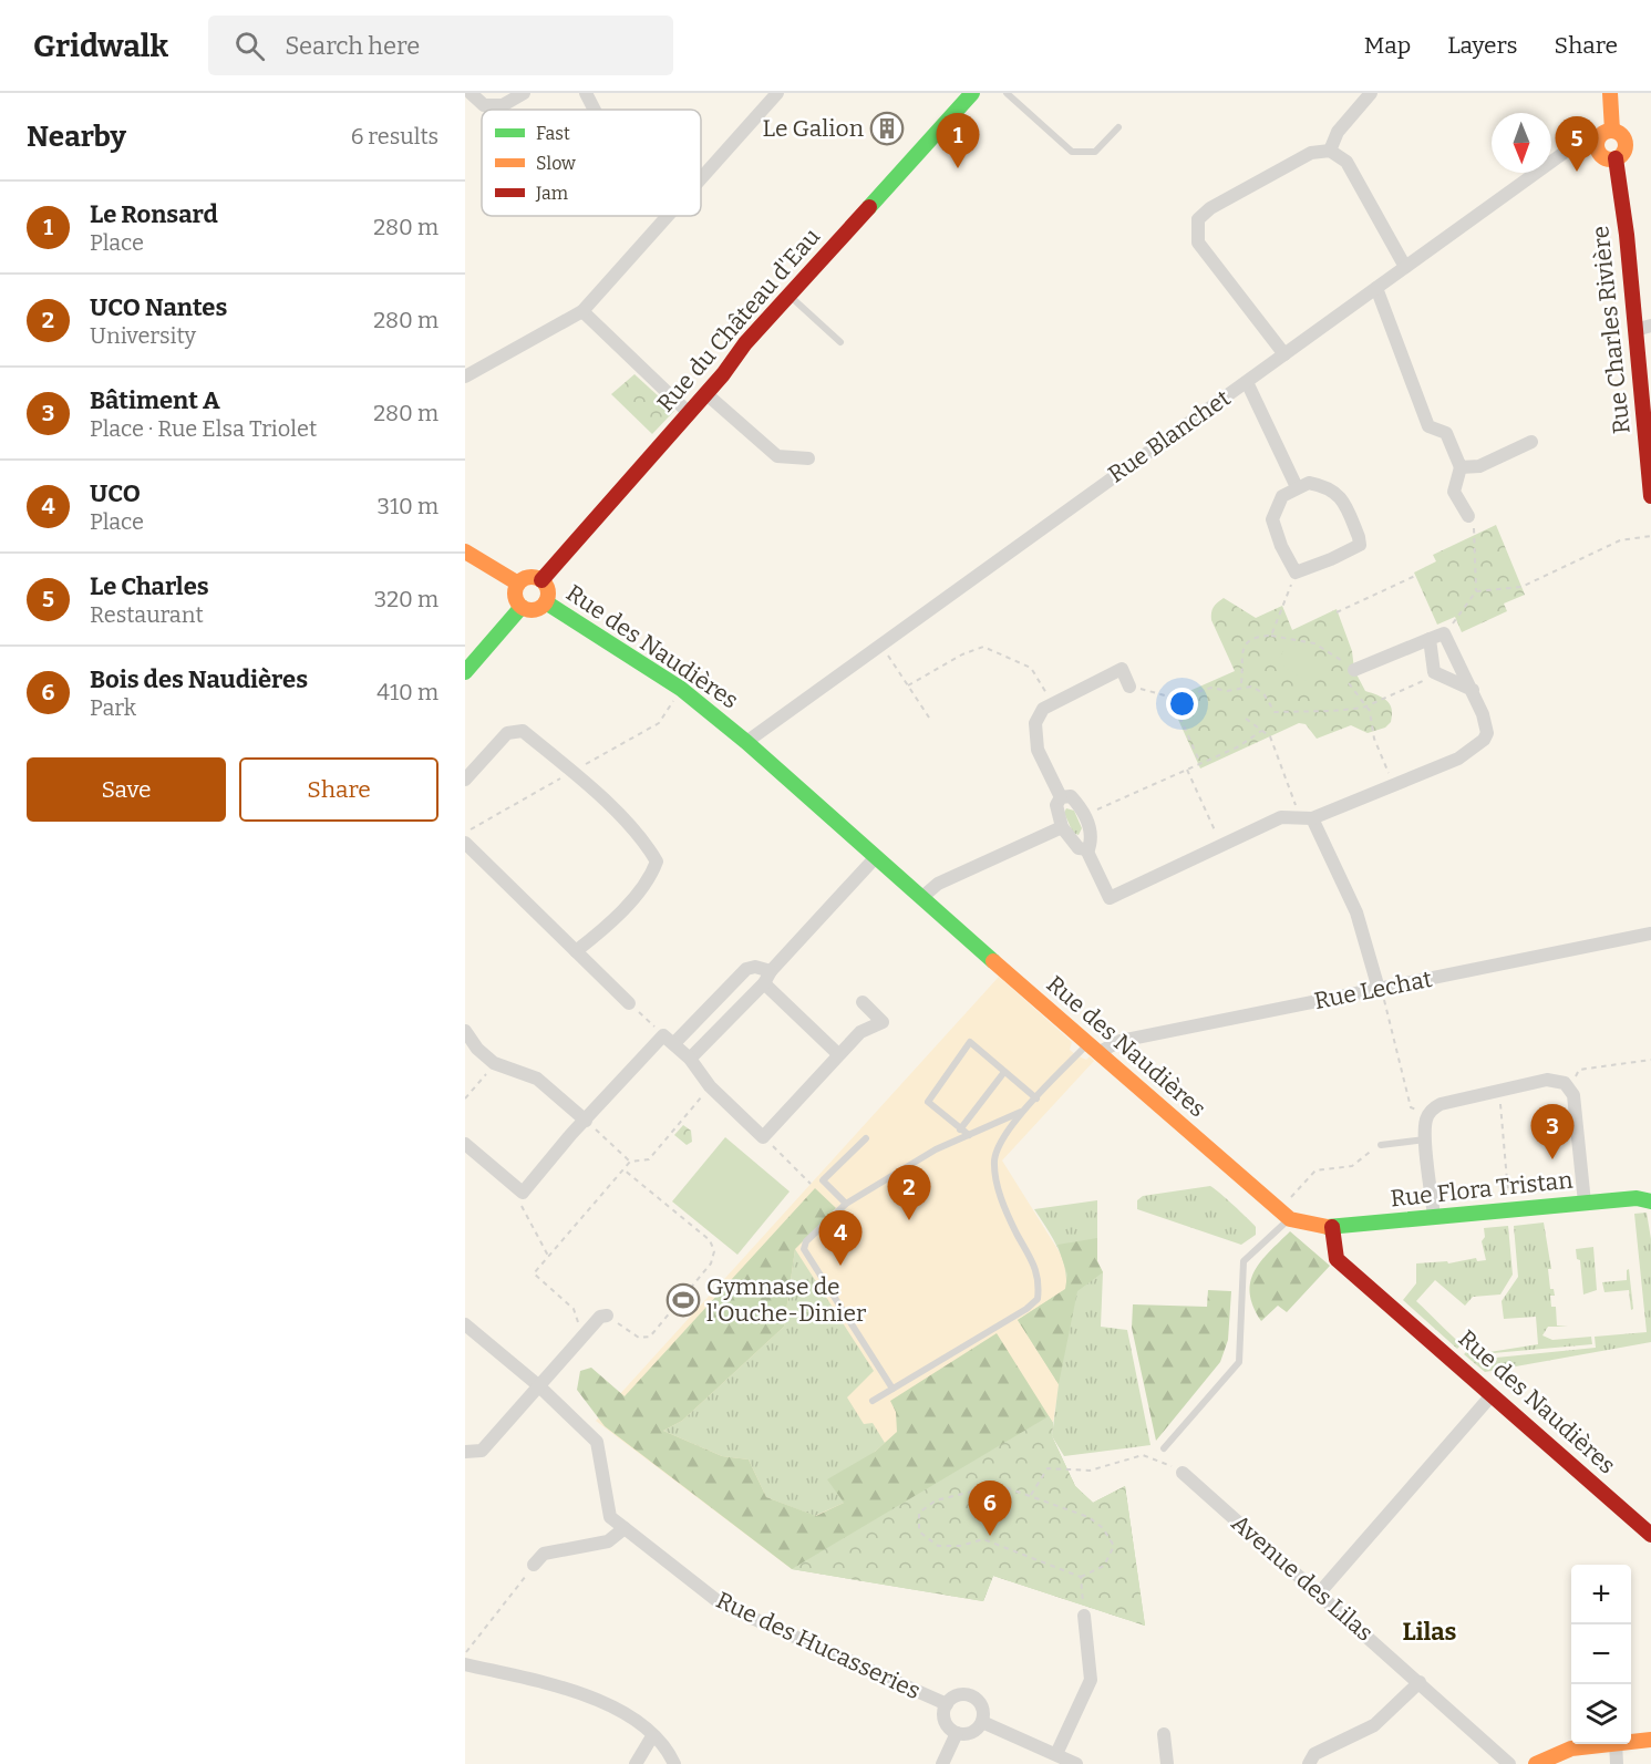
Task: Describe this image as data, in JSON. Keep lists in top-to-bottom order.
{
  "streets": {
    "street": [
      "Rue du Château d'Eau",
      "Rue Charles Rivière",
      "Rue Blanchet",
      "Rue des Naudières",
      "Rue Lechat",
      "Rue Flora Tristan",
      "Avenue des Lilas",
      "Rue des Hucasseries"
    ]
  },
  "crossings": [
    ["Rue du Château d'Eau", "Rue des Naudières"],
    ["Rue Charles Rivière", "Rue Blanchet"],
    ["Rue Blanchet", "Rue des Naudières"],
    ["Rue des Naudières", "Rue Lechat"],
    ["Rue des Naudières", "Rue Flora Tristan"]
  ],
  "districts": ["Lilas"],
  "places": {
    "building": ["Le Galion"],
    "sports": ["Gymnase de l'Ouche-Dinier"]
  },
  "legend": ["Fast", "Slow", "Jam"],
  "north": "bottom",
  "page": {
    "header": "Gridwalk",
    "search": "Search here",
    "nav": ["Map", "Layers", "Share"],
    "heading": ["Nearby", "6 results"],
    "pins": [
      "1",
      "5",
      "3",
      "2",
      "4",
      "6"
    ],
    "list": [
      {
        "mark": "1",
        "name": "Le Ronsard",
        "note": "Place",
        "value": "280 m"
      },
      {
        "mark": "2",
        "name": "UCO Nantes",
        "note": "University",
        "value": "280 m"
      },
      {
        "mark": "3",
        "name": "Bâtiment A",
        "note": "Place · Rue Elsa Triolet",
        "value": "280 m"
      },
      {
        "mark": "4",
        "name": "UCO",
        "note": "Place",
        "value": "310 m"
      },
      {
        "mark": "5",
        "name": "Le Charles",
        "note": "Restaurant",
        "value": "320 m"
      },
      {
        "mark": "6",
        "name": "Bois des Naudières",
        "note": "Park",
        "value": "410 m"
      }
    ],
    "buttons": ["Save", "Share"],
    "map_buttons": ["+", "−"]
  }
}
